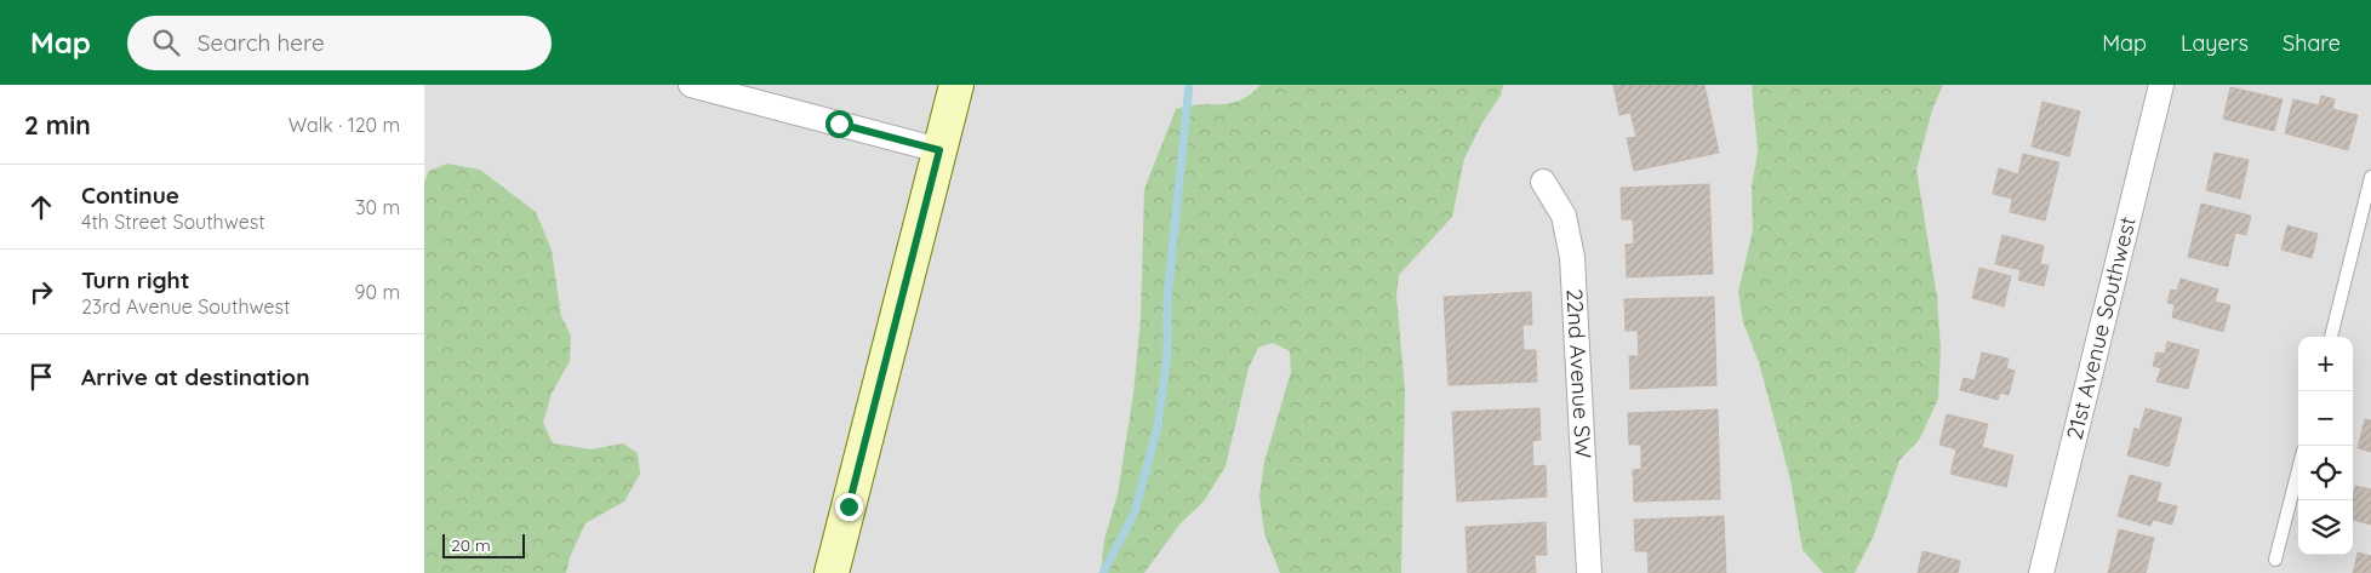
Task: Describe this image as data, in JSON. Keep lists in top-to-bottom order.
{
  "streets": {
    "street": ["21st Avenue Southwest", "22nd Avenue SW"]
  },
  "scale_bar": "20 m",
  "page": {
    "header": "Map",
    "search": "Search here",
    "nav": ["Map", "Layers", "Share"],
    "heading": ["2 min", "Walk · 120 m"],
    "list": [
      ["Continue", "4th Street Southwest", "30 m"],
      ["Turn right", "23rd Avenue Southwest", "90 m"],
      "Arrive at destination"
    ],
    "map_buttons": ["+", "−"],
    "scale": "20 m"
  }
}
